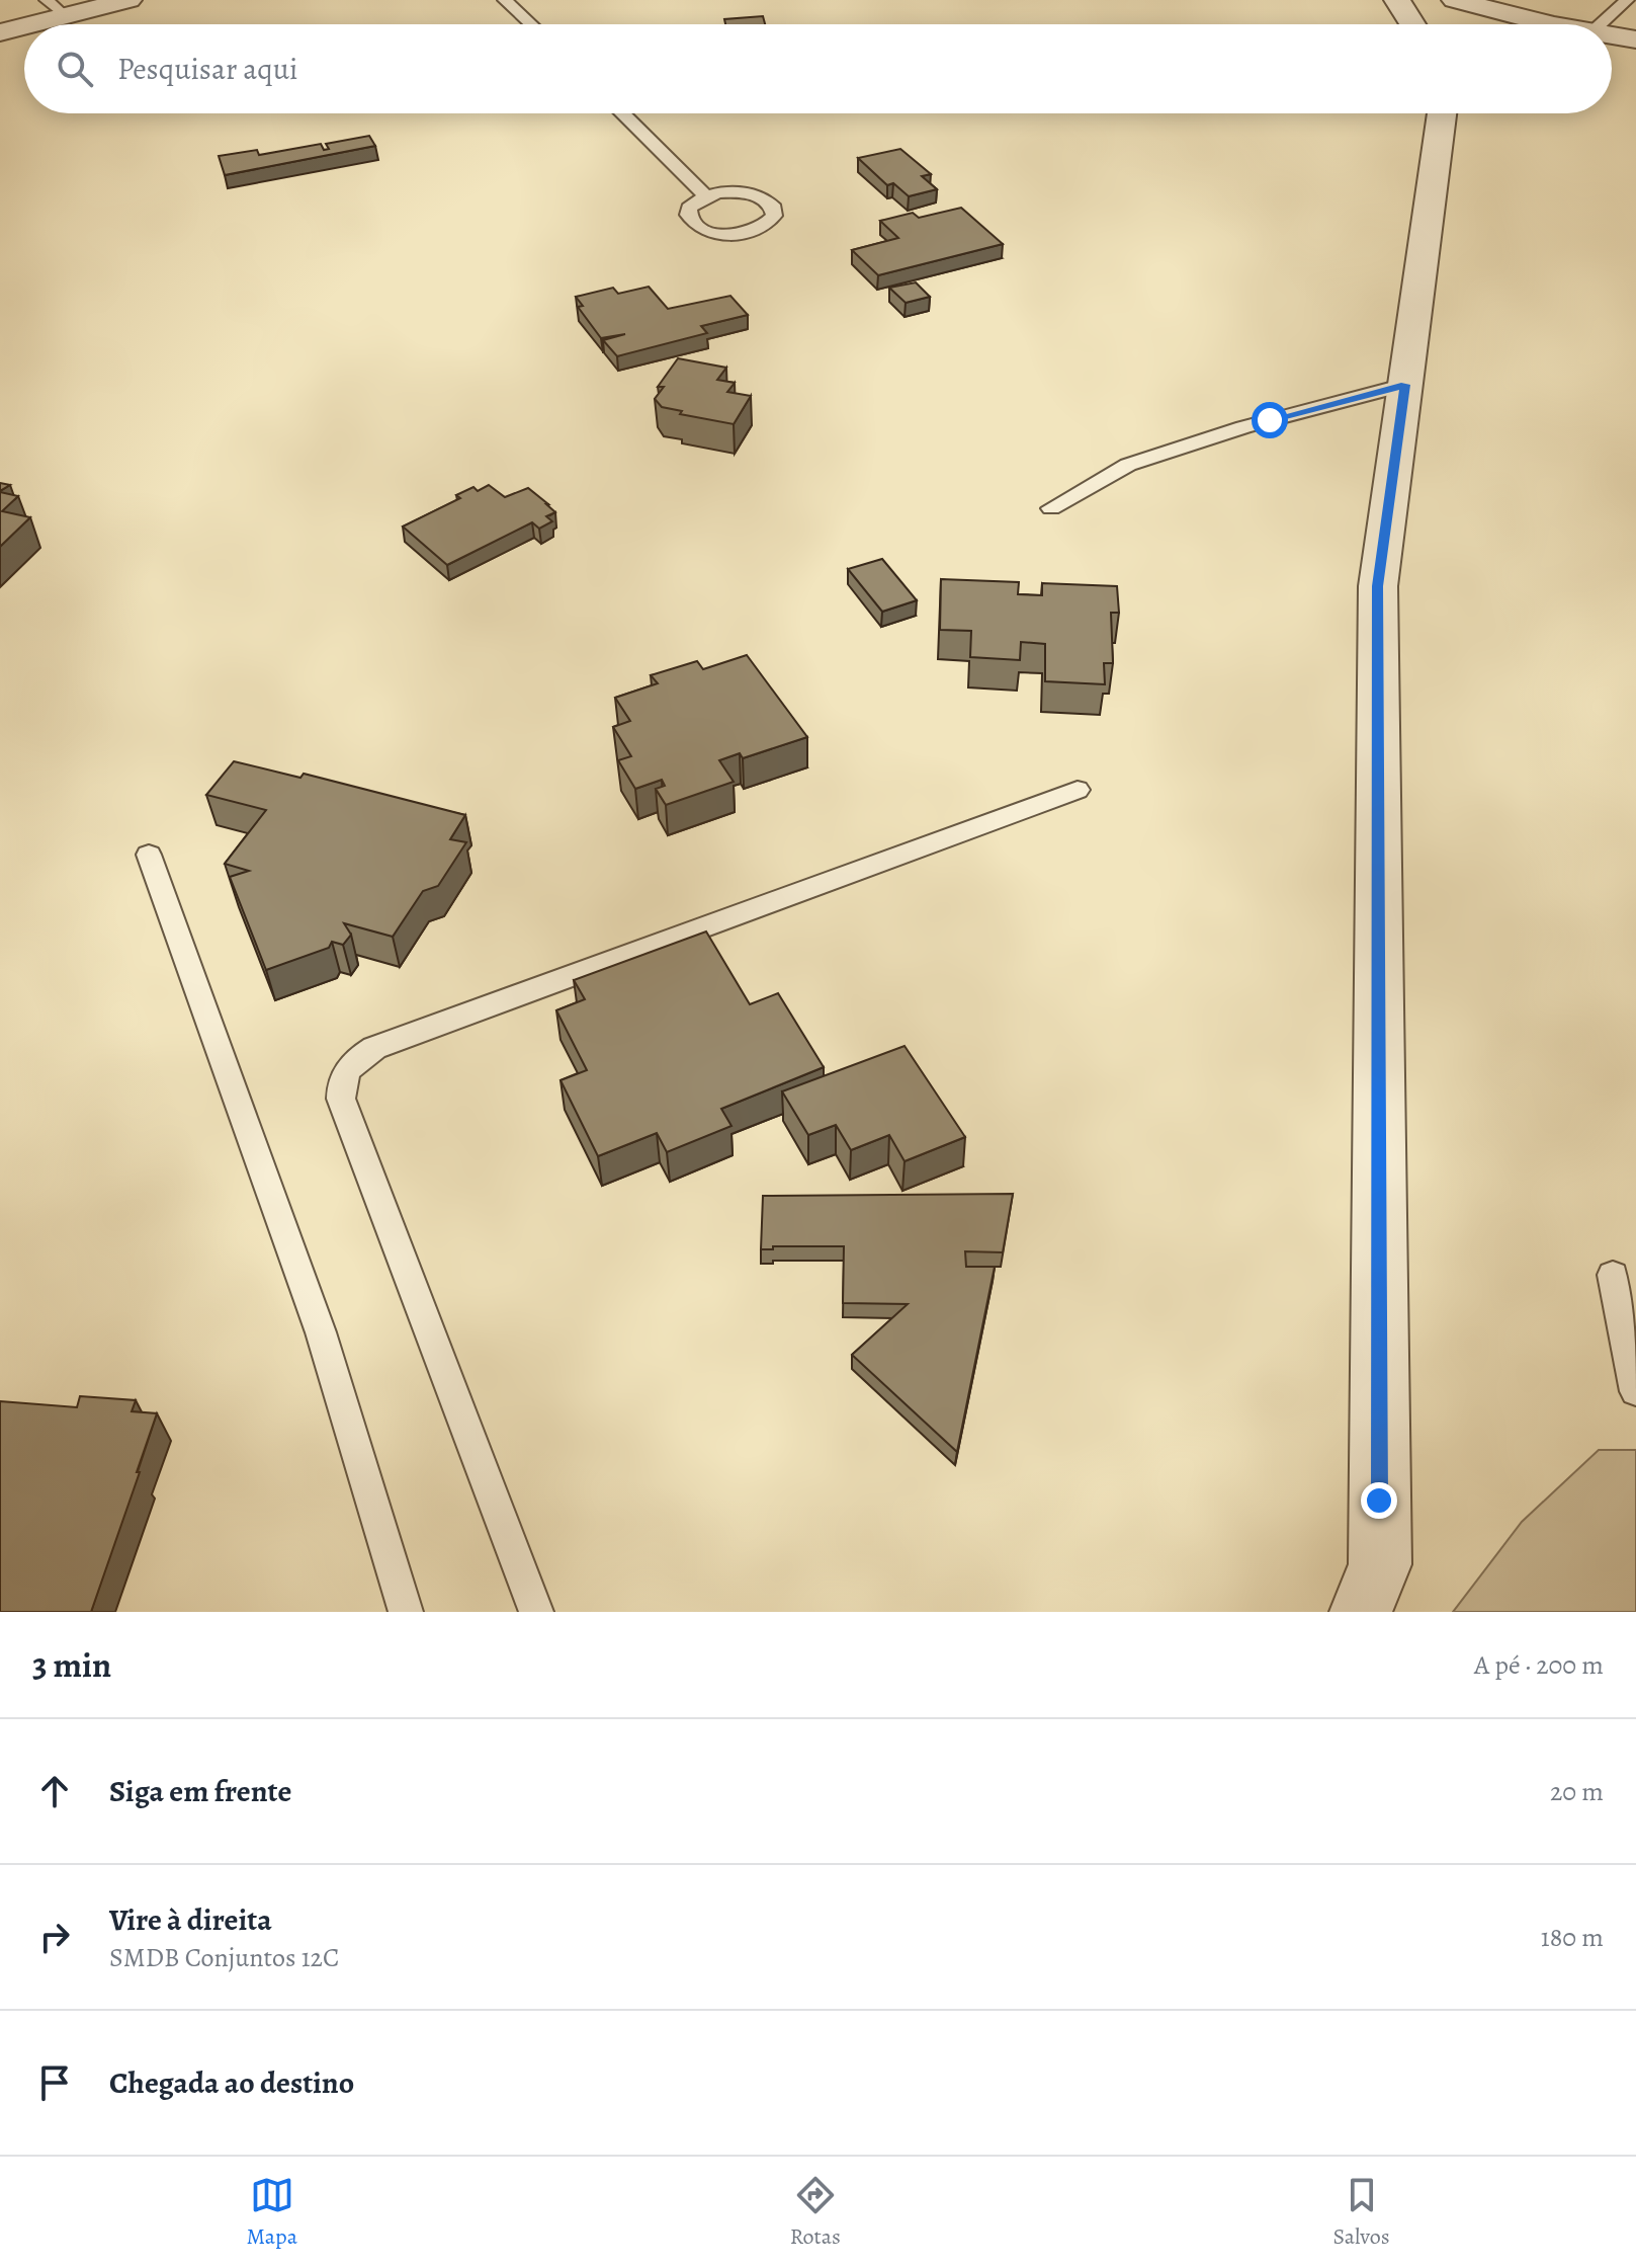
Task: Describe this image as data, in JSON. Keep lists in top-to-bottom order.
{
  "page": {
    "search": "Pesquisar aqui",
    "heading": ["3 min", "A pé · 200 m"],
    "list": [
      ["Siga em frente", "20 m"],
      ["Vire à direita", "SMDB Conjuntos 12C", "180 m"],
      "Chegada ao destino"
    ],
    "nav": ["Mapa", "Rotas", "Salvos"]
  }
}
